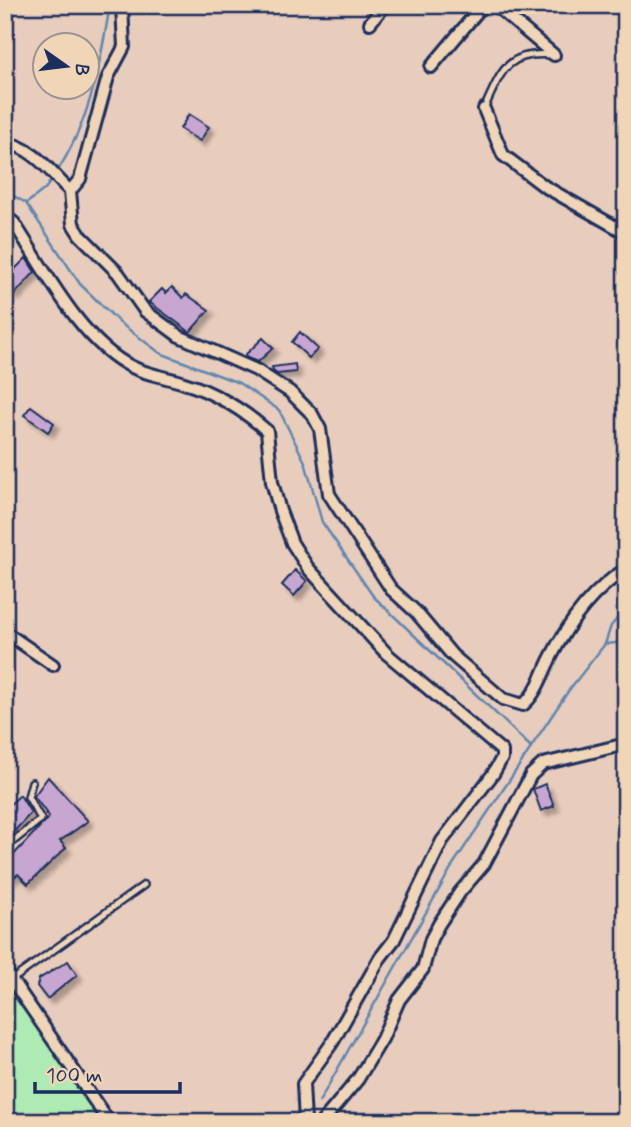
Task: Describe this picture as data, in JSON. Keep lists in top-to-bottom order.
{
  "scale_bar": "100 m",
  "north": "right"
}
